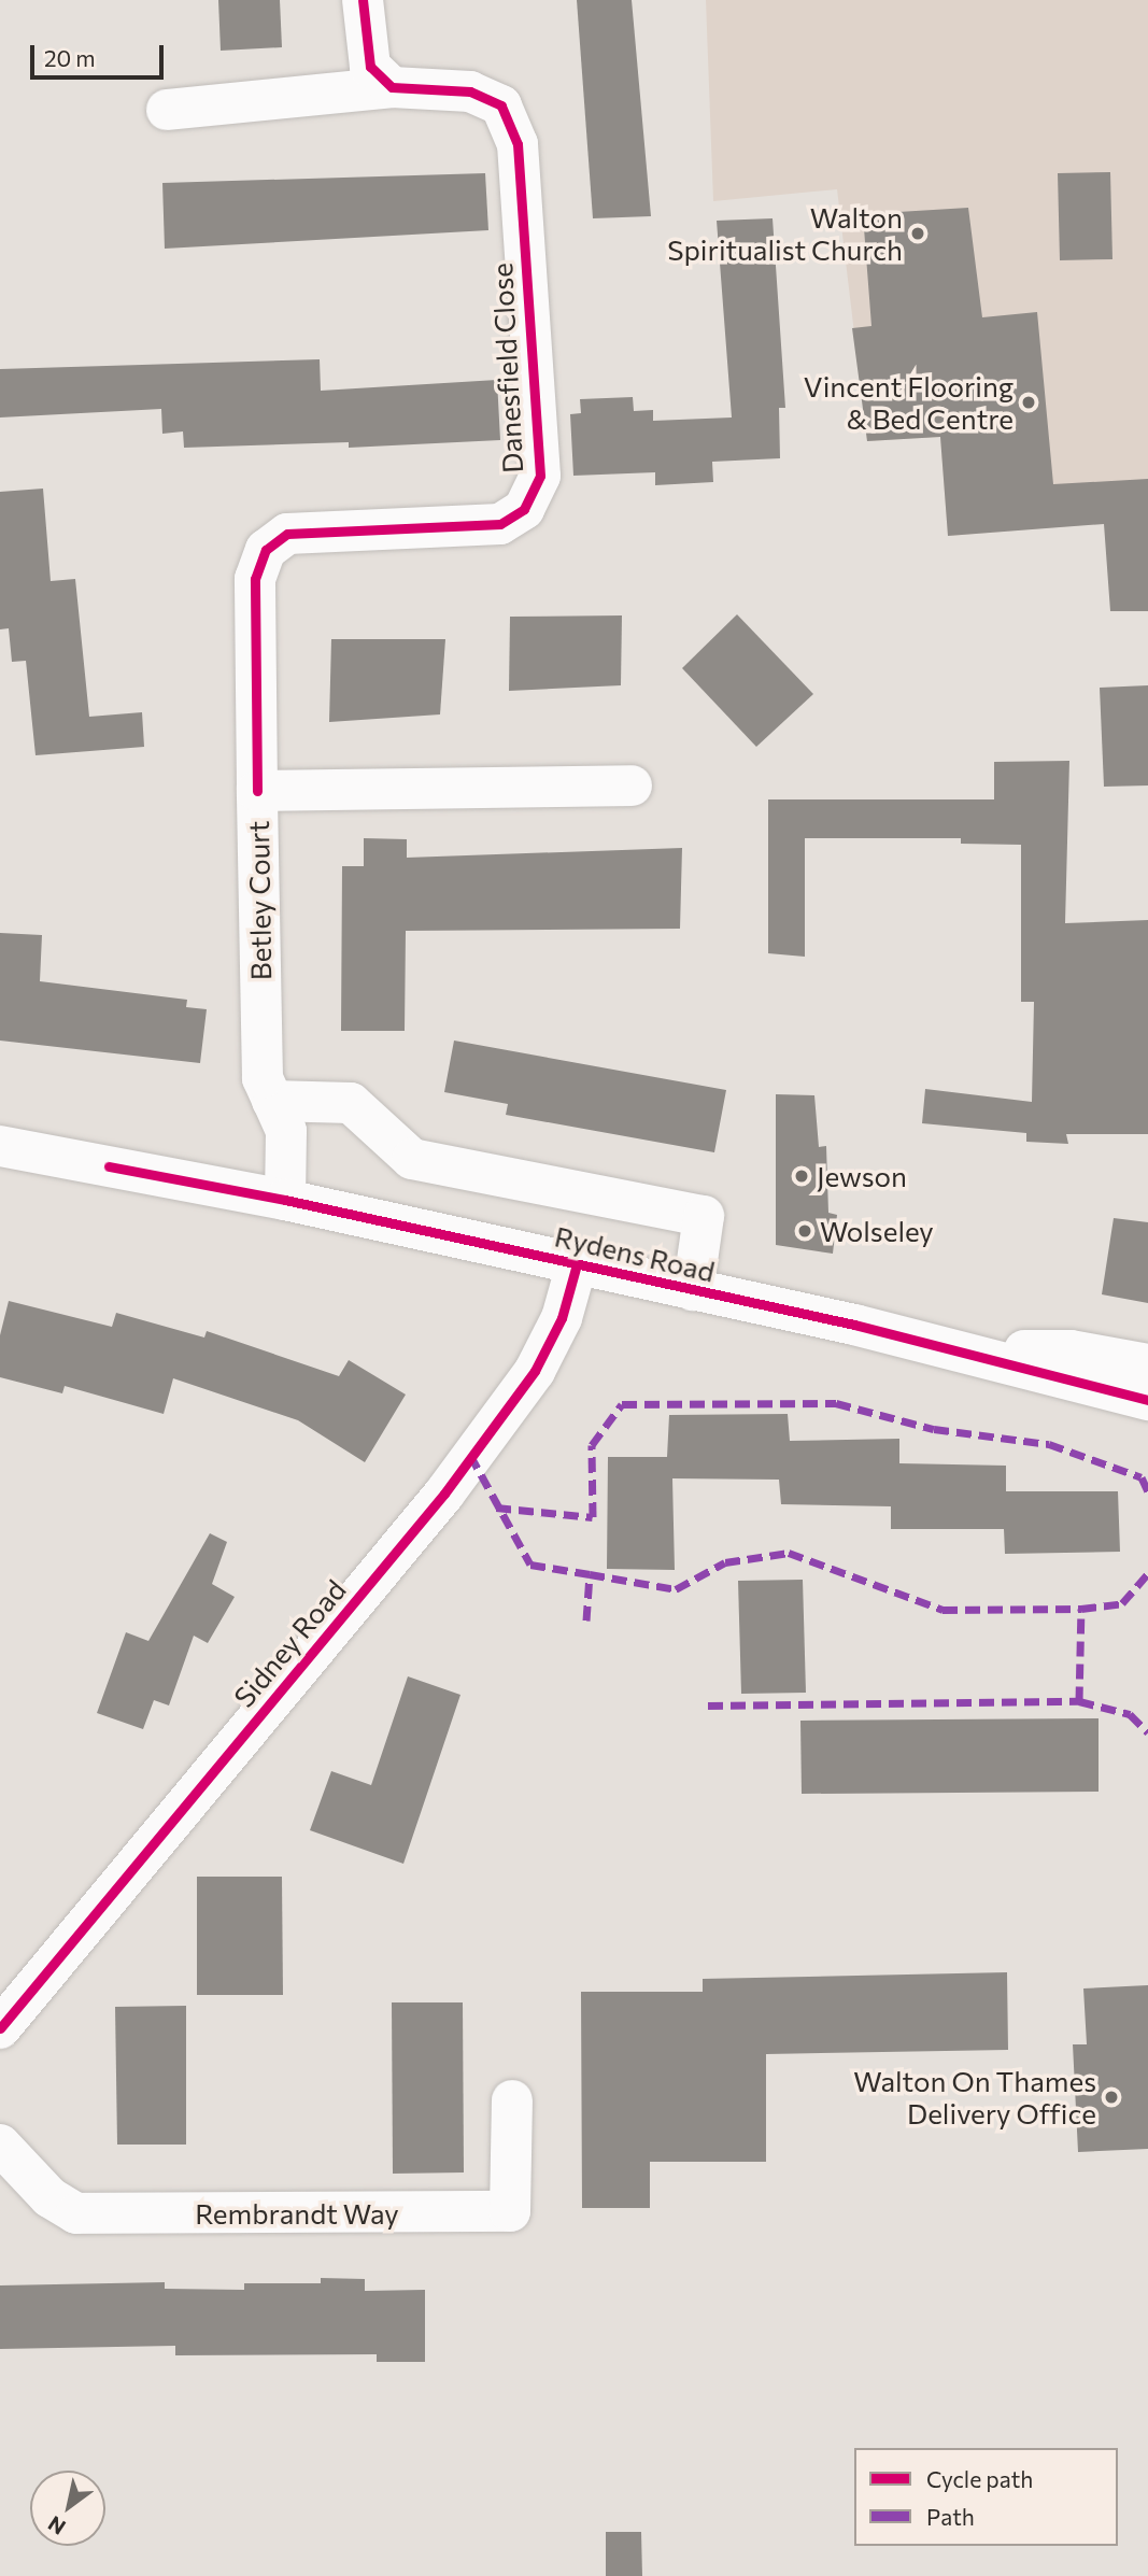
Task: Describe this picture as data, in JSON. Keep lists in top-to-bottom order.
{
  "streets": {
    "street": [
      "Danesfield Close",
      "Betley Court",
      "Rydens Road",
      "Sidney Road",
      "Rembrandt Way"
    ]
  },
  "crossings": [
    ["Danesfield Close", "Betley Court"],
    ["Betley Court", "Rydens Road"],
    ["Rydens Road", "Sidney Road"]
  ],
  "places": [
    "Walton Spiritualist Church",
    "Vincent Flooring & Bed Centre",
    "Jewson",
    "Wolseley",
    "Walton On Thames Delivery Office"
  ],
  "legend": ["Cycle path", "Path"],
  "scale_bar": "20 m",
  "north": "bottom left"
}
